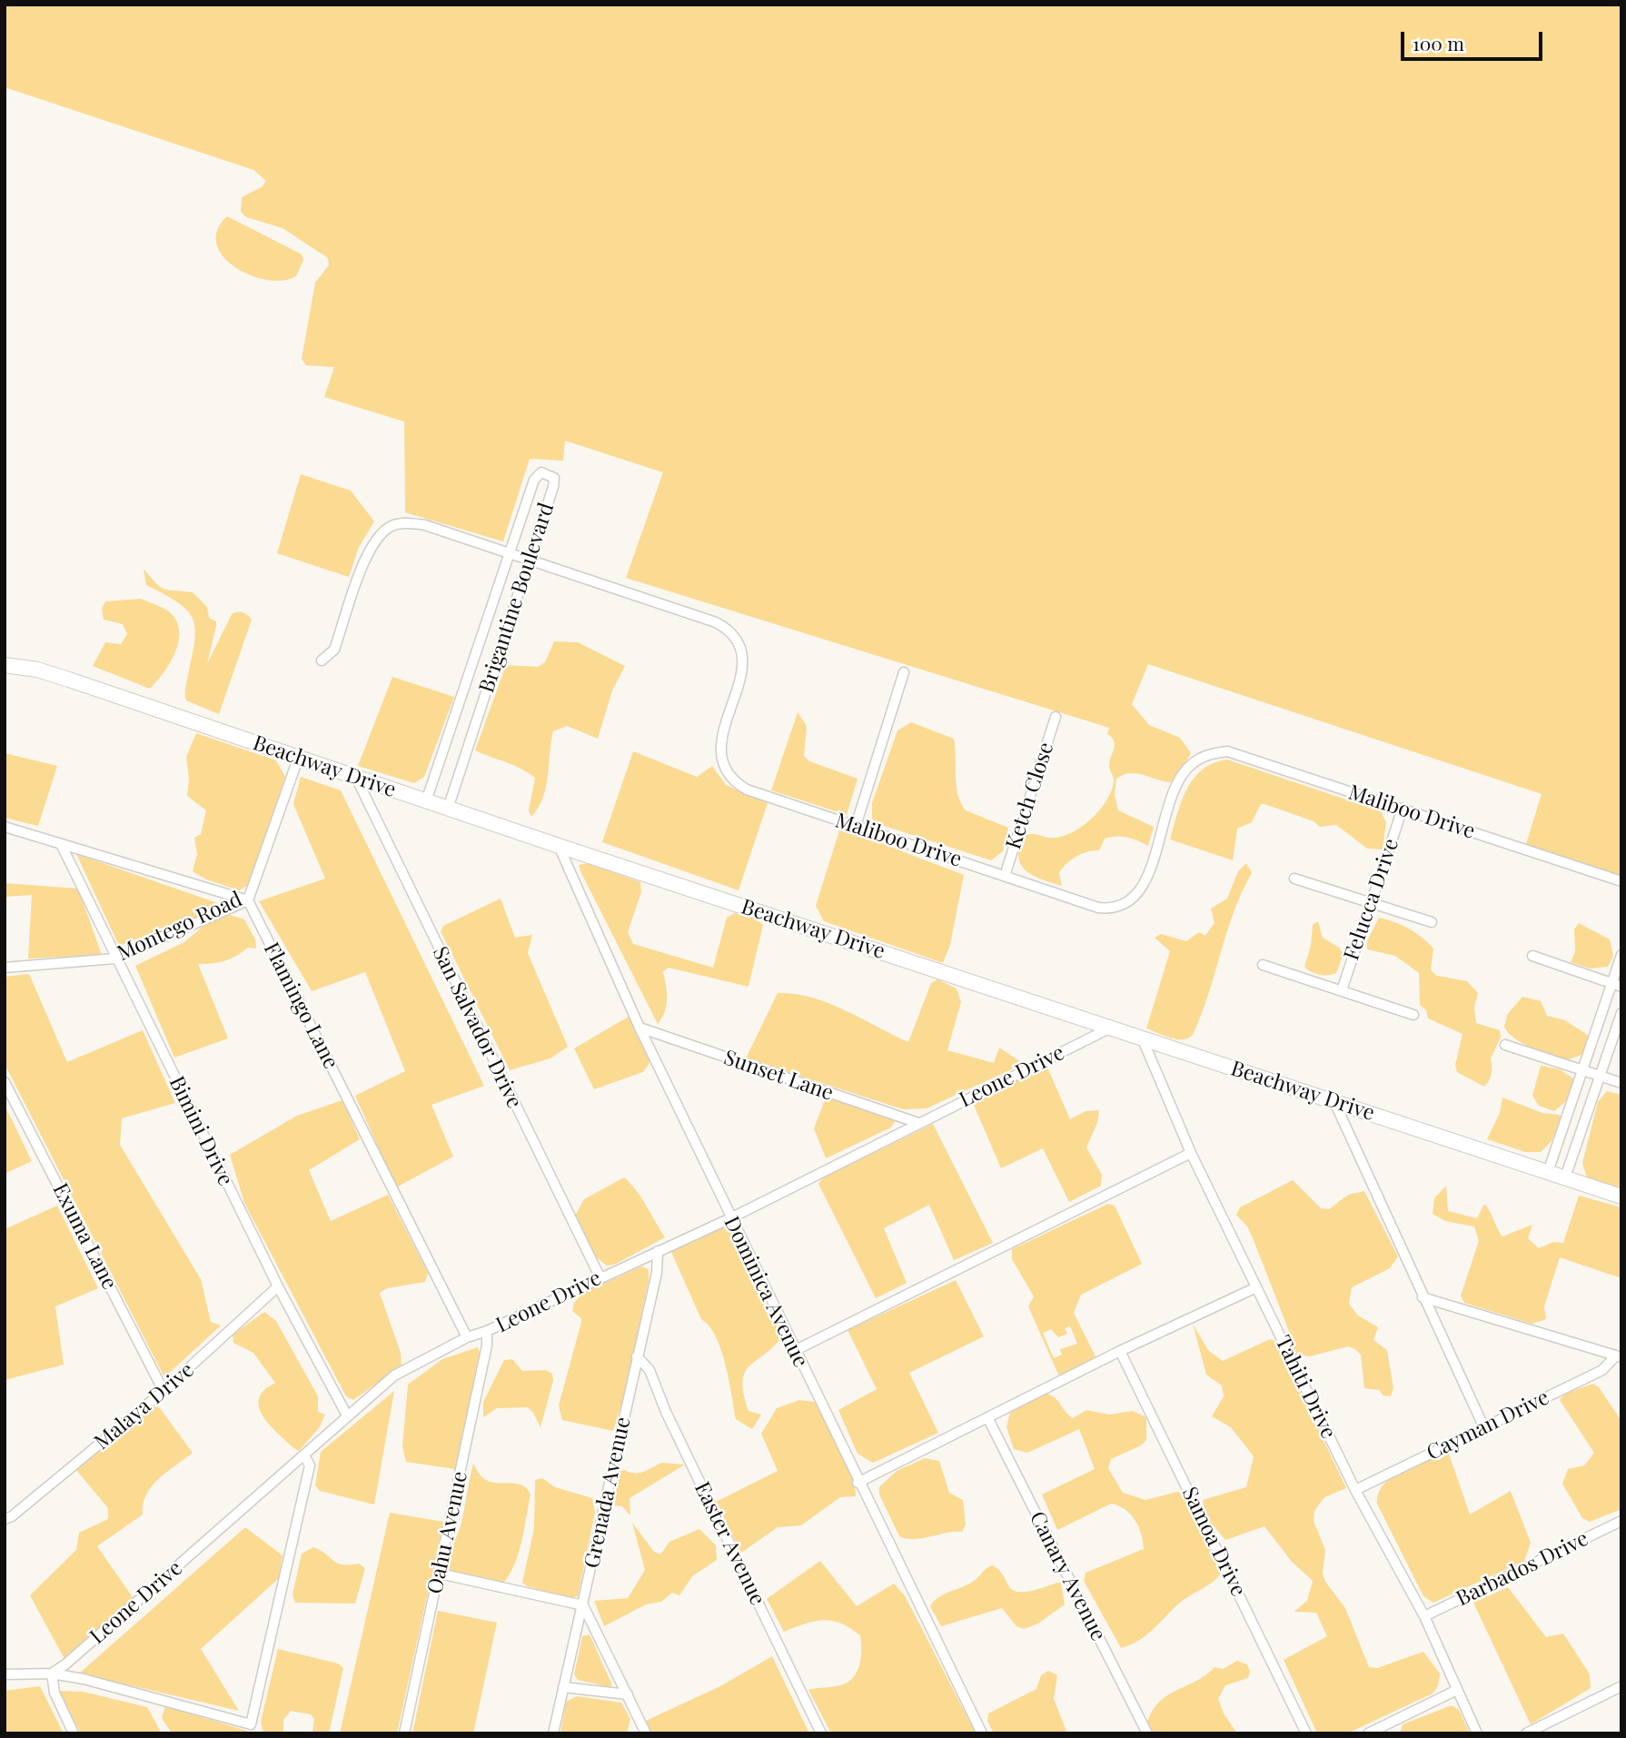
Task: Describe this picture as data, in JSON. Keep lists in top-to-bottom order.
{
  "streets": {
    "street": [
      "Brigantine Boulevard",
      "Beachway Drive",
      "Ketch Close",
      "Maliboo Drive",
      "Felucca Drive",
      "Montego Road",
      "Flamingo Lane",
      "San Salvador Drive",
      "Sunset Lane",
      "Leone Drive",
      "Bimini Drive",
      "Exuma Lane",
      "Dominica Avenue",
      "Tahiti Drive",
      "Malaya Drive",
      "Cayman Drive",
      "Grenada Avenue",
      "Oahu Avenue",
      "Samoa Drive",
      "Easter Avenue",
      "Barbados Drive",
      "Canary Avenue"
    ]
  },
  "crossings": [
    ["Brigantine Boulevard", "Beachway Drive"],
    ["Brigantine Boulevard", "Maliboo Drive"],
    ["Beachway Drive", "Montego Road"],
    ["Beachway Drive", "San Salvador Drive"],
    ["Beachway Drive", "Leone Drive"],
    ["Beachway Drive", "Dominica Avenue"],
    ["Beachway Drive", "Tahiti Drive"],
    ["Ketch Close", "Maliboo Drive"],
    ["Maliboo Drive", "Felucca Drive"],
    ["Montego Road", "Flamingo Lane"],
    ["Montego Road", "Bimini Drive"],
    ["Flamingo Lane", "Leone Drive"],
    ["San Salvador Drive", "Leone Drive"],
    ["Sunset Lane", "Leone Drive"],
    ["Sunset Lane", "Dominica Avenue"],
    ["Leone Drive", "Bimini Drive"],
    ["Leone Drive", "Dominica Avenue"],
    ["Leone Drive", "Grenada Avenue"],
    ["Leone Drive", "Oahu Avenue"],
    ["Bimini Drive", "Malaya Drive"],
    ["Exuma Lane", "Malaya Drive"],
    ["Tahiti Drive", "Cayman Drive"],
    ["Tahiti Drive", "Barbados Drive"],
    ["Grenada Avenue", "Easter Avenue"]
  ],
  "scale_bar": "100 m"
}
